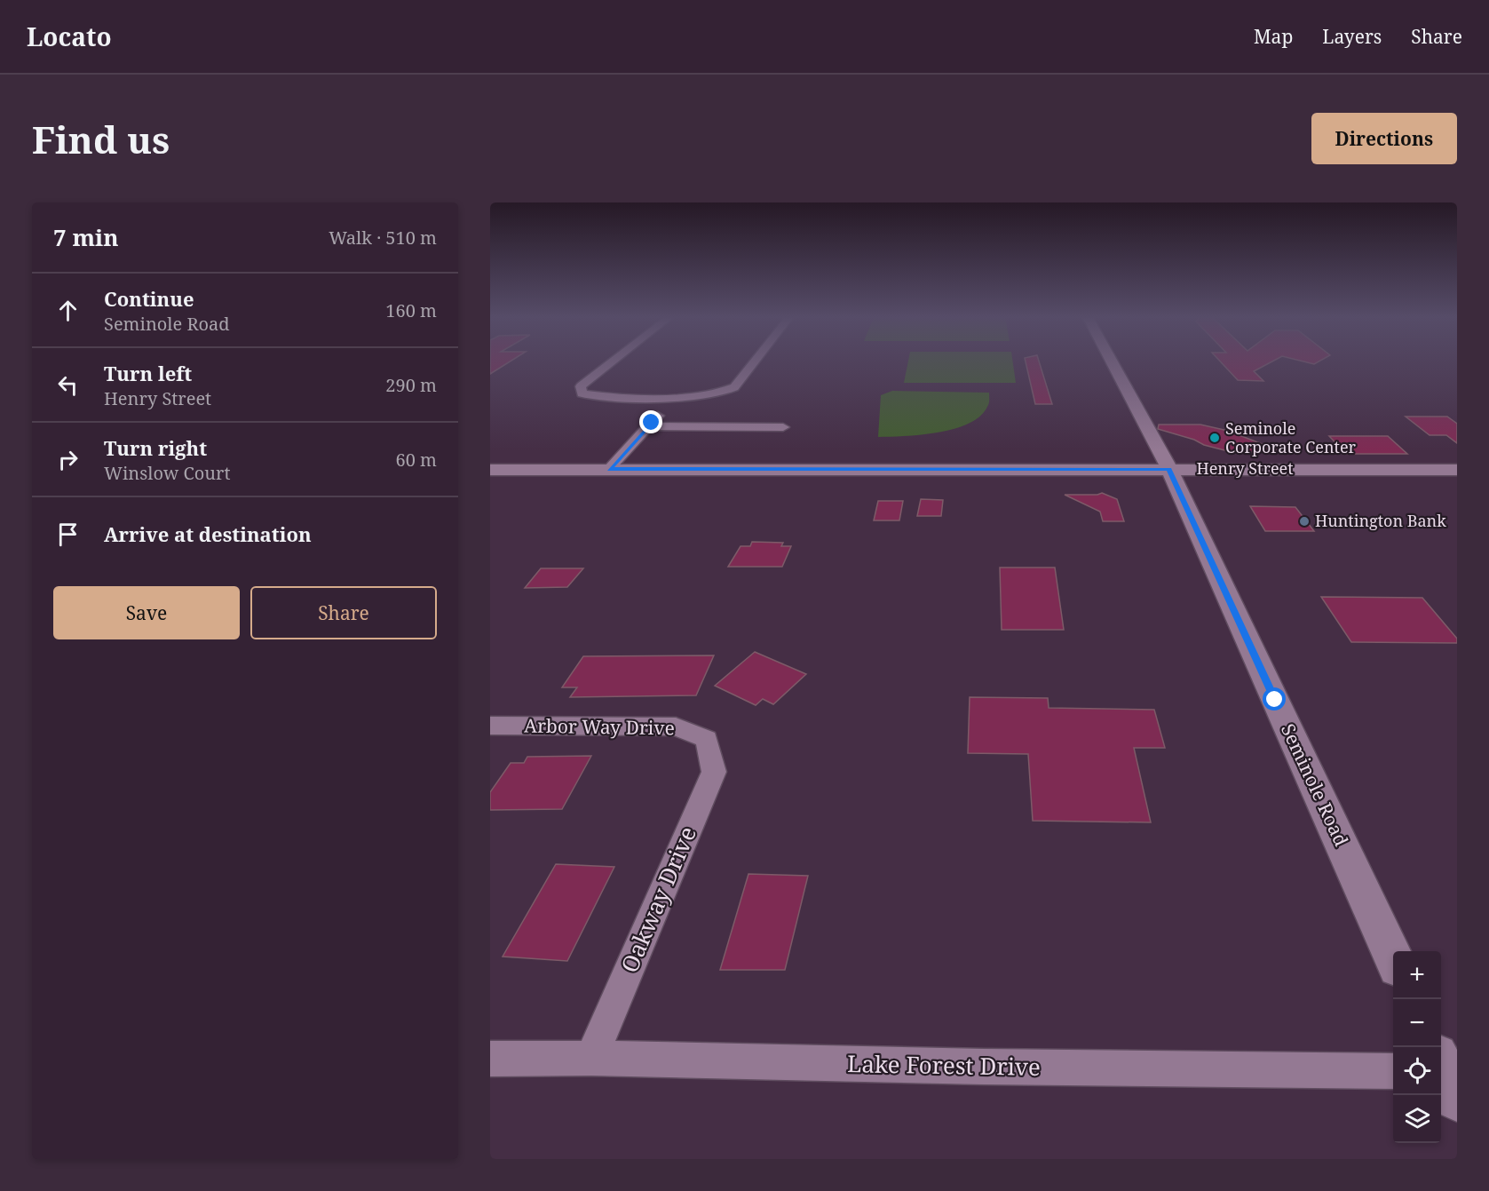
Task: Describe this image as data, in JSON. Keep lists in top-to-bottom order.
{
  "streets": {
    "street": [
      "Henry Street",
      "Arbor Way Drive",
      "Seminole Road",
      "Oakway Drive",
      "Lake Forest Drive"
    ]
  },
  "crossings": [
    ["Henry Street", "Seminole Road"],
    ["Arbor Way Drive", "Oakway Drive"],
    ["Oakway Drive", "Lake Forest Drive"]
  ],
  "places": ["Seminole Corporate Center", "Huntington Bank"],
  "page": {
    "header": "Locato",
    "nav": ["Map", "Layers", "Share"],
    "buttons": [
      "Directions",
      ["Save", "Share"]
    ],
    "title": "Find us",
    "heading": ["7 min", "Walk · 510 m"],
    "list": [
      ["Continue", "Seminole Road", "160 m"],
      ["Turn left", "Henry Street", "290 m"],
      ["Turn right", "Winslow Court", "60 m"],
      "Arrive at destination"
    ],
    "map_buttons": ["+", "−"]
  }
}
